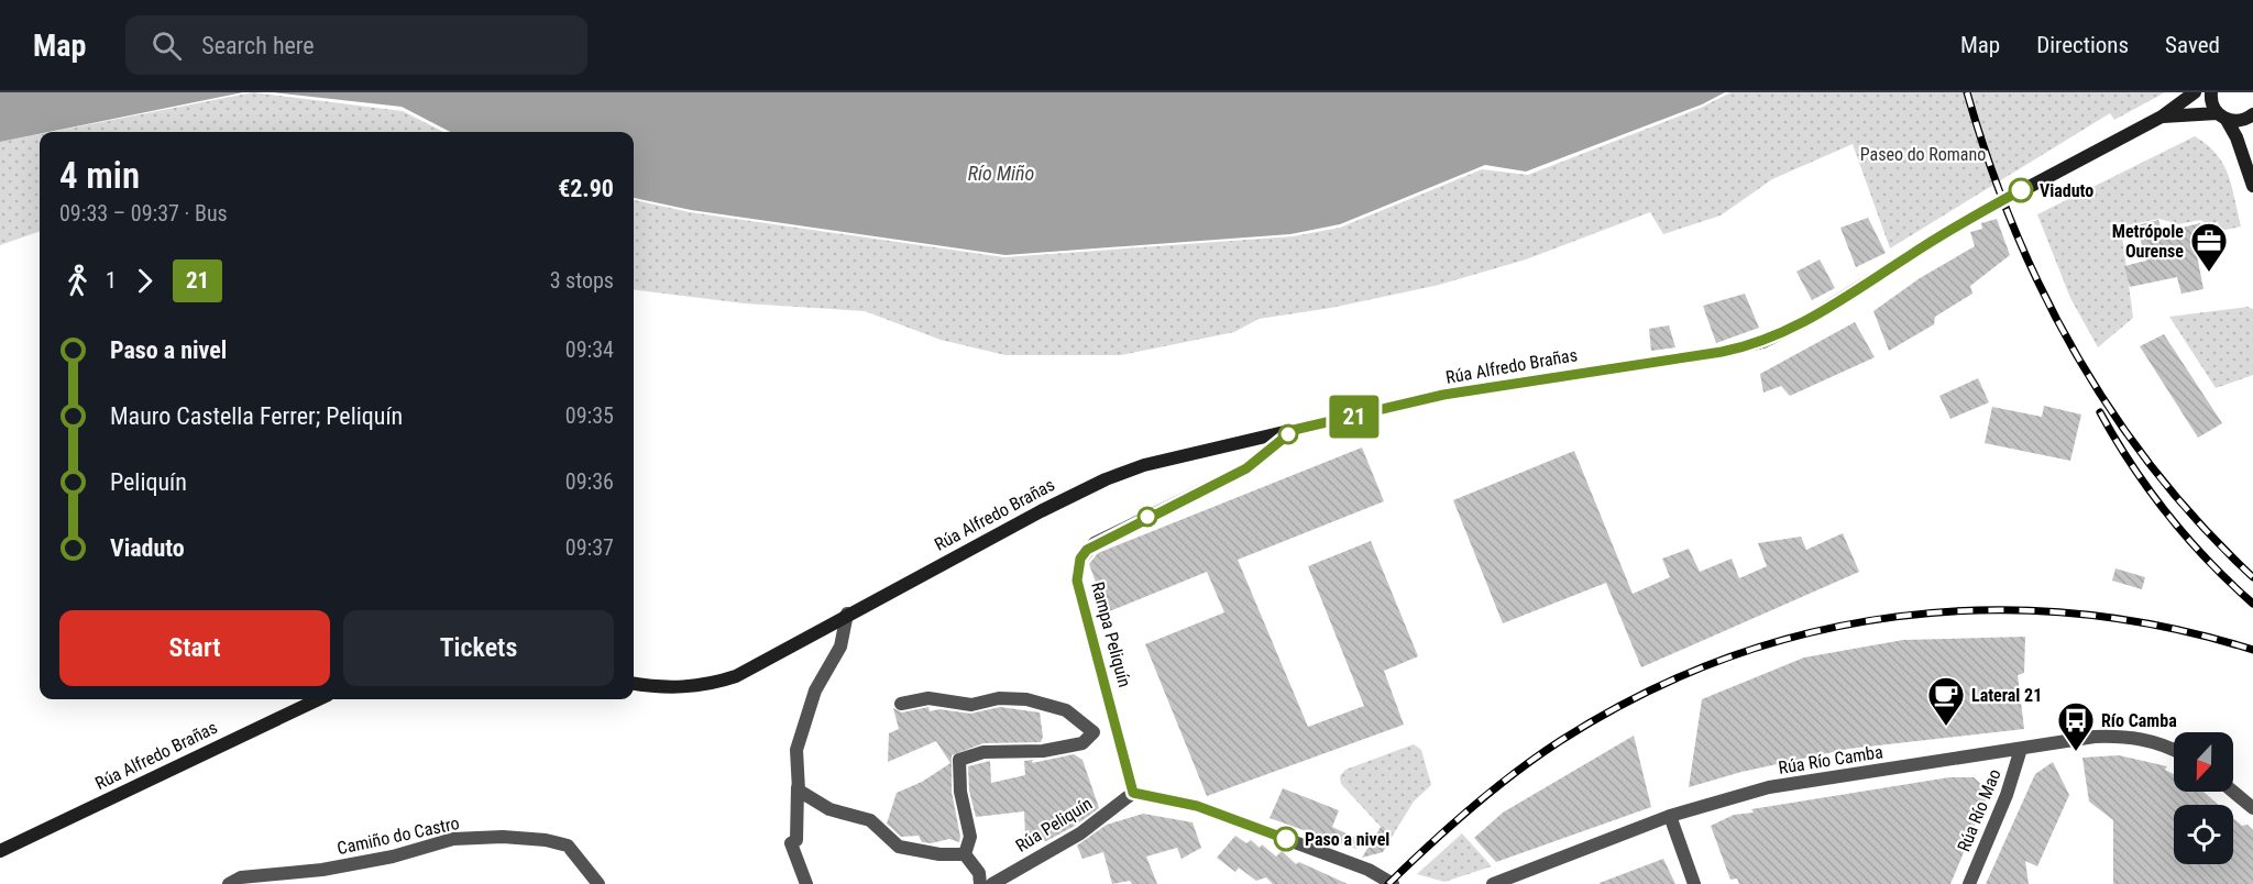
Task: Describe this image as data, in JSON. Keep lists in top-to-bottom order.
{
  "streets": {
    "street": [
      "Rúa Alfredo Brañas",
      "Rampa Peliquín",
      "Rúa Río Camba",
      "Rúa Río Mao",
      "Rúa Peliquín",
      "Camiño do Castro"
    ]
  },
  "crossings": [
    ["Rúa Alfredo Brañas", "Rampa Peliquín"],
    ["Rampa Peliquín", "Rúa Peliquín"],
    ["Rúa Río Camba", "Rúa Río Mao"]
  ],
  "water": ["Río Miño"],
  "parks": ["Paseo do Romano"],
  "places": {
    "other": ["Viaduto", "Paso a nivel"],
    "office": ["Metrópole Ourense"],
    "cafe": ["Lateral 21"],
    "bus stop": ["Río Camba"]
  },
  "lines": ["bus line 21"],
  "north": "bottom",
  "page": {
    "header": "Map",
    "search": "Search here",
    "nav": ["Map", "Directions", "Saved"],
    "on_map": "21",
    "heading": ["4 min", "09:33 – 09:37 · Bus", "€2.90"],
    "legs": ["1", "21", "3 stops"],
    "list": [
      {
        "name": "Paso a nivel",
        "value": "09:34"
      },
      {
        "name": "Mauro Castella Ferrer; Peliquín",
        "value": "09:35"
      },
      {
        "name": "Peliquín",
        "value": "09:36"
      },
      {
        "name": "Viaduto",
        "value": "09:37"
      }
    ],
    "buttons": ["Start", "Tickets"]
  }
}
